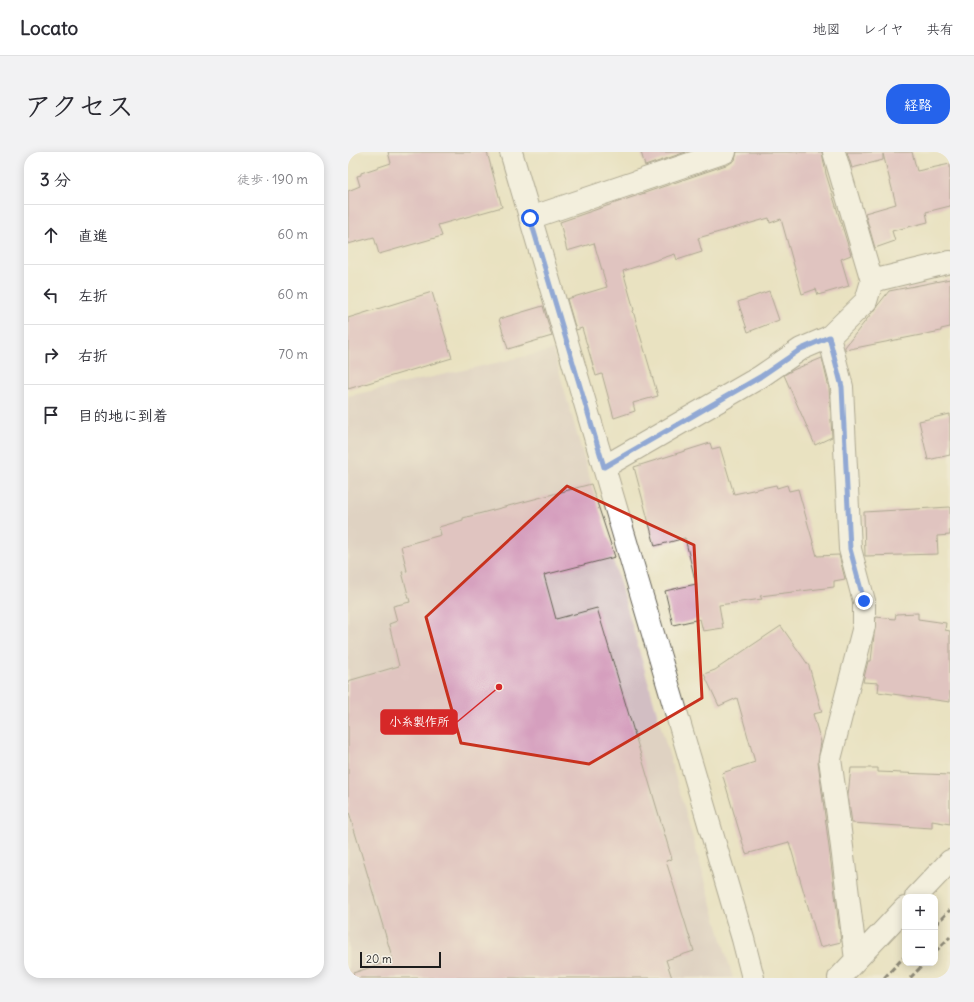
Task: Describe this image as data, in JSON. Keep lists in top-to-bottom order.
{
  "places": ["小糸製作所"],
  "scale_bar": "20 m",
  "page": {
    "header": "Locato",
    "nav": ["地図", "レイヤ", "共有"],
    "title": "アクセス",
    "buttons": "経路",
    "heading": ["3 分", "徒歩 · 190 m"],
    "list": [
      ["直進", "60 m"],
      ["左折", "60 m"],
      ["右折", "70 m"],
      "目的地に到着"
    ],
    "map_buttons": ["+", "−"],
    "scale": "20 m"
  }
}
